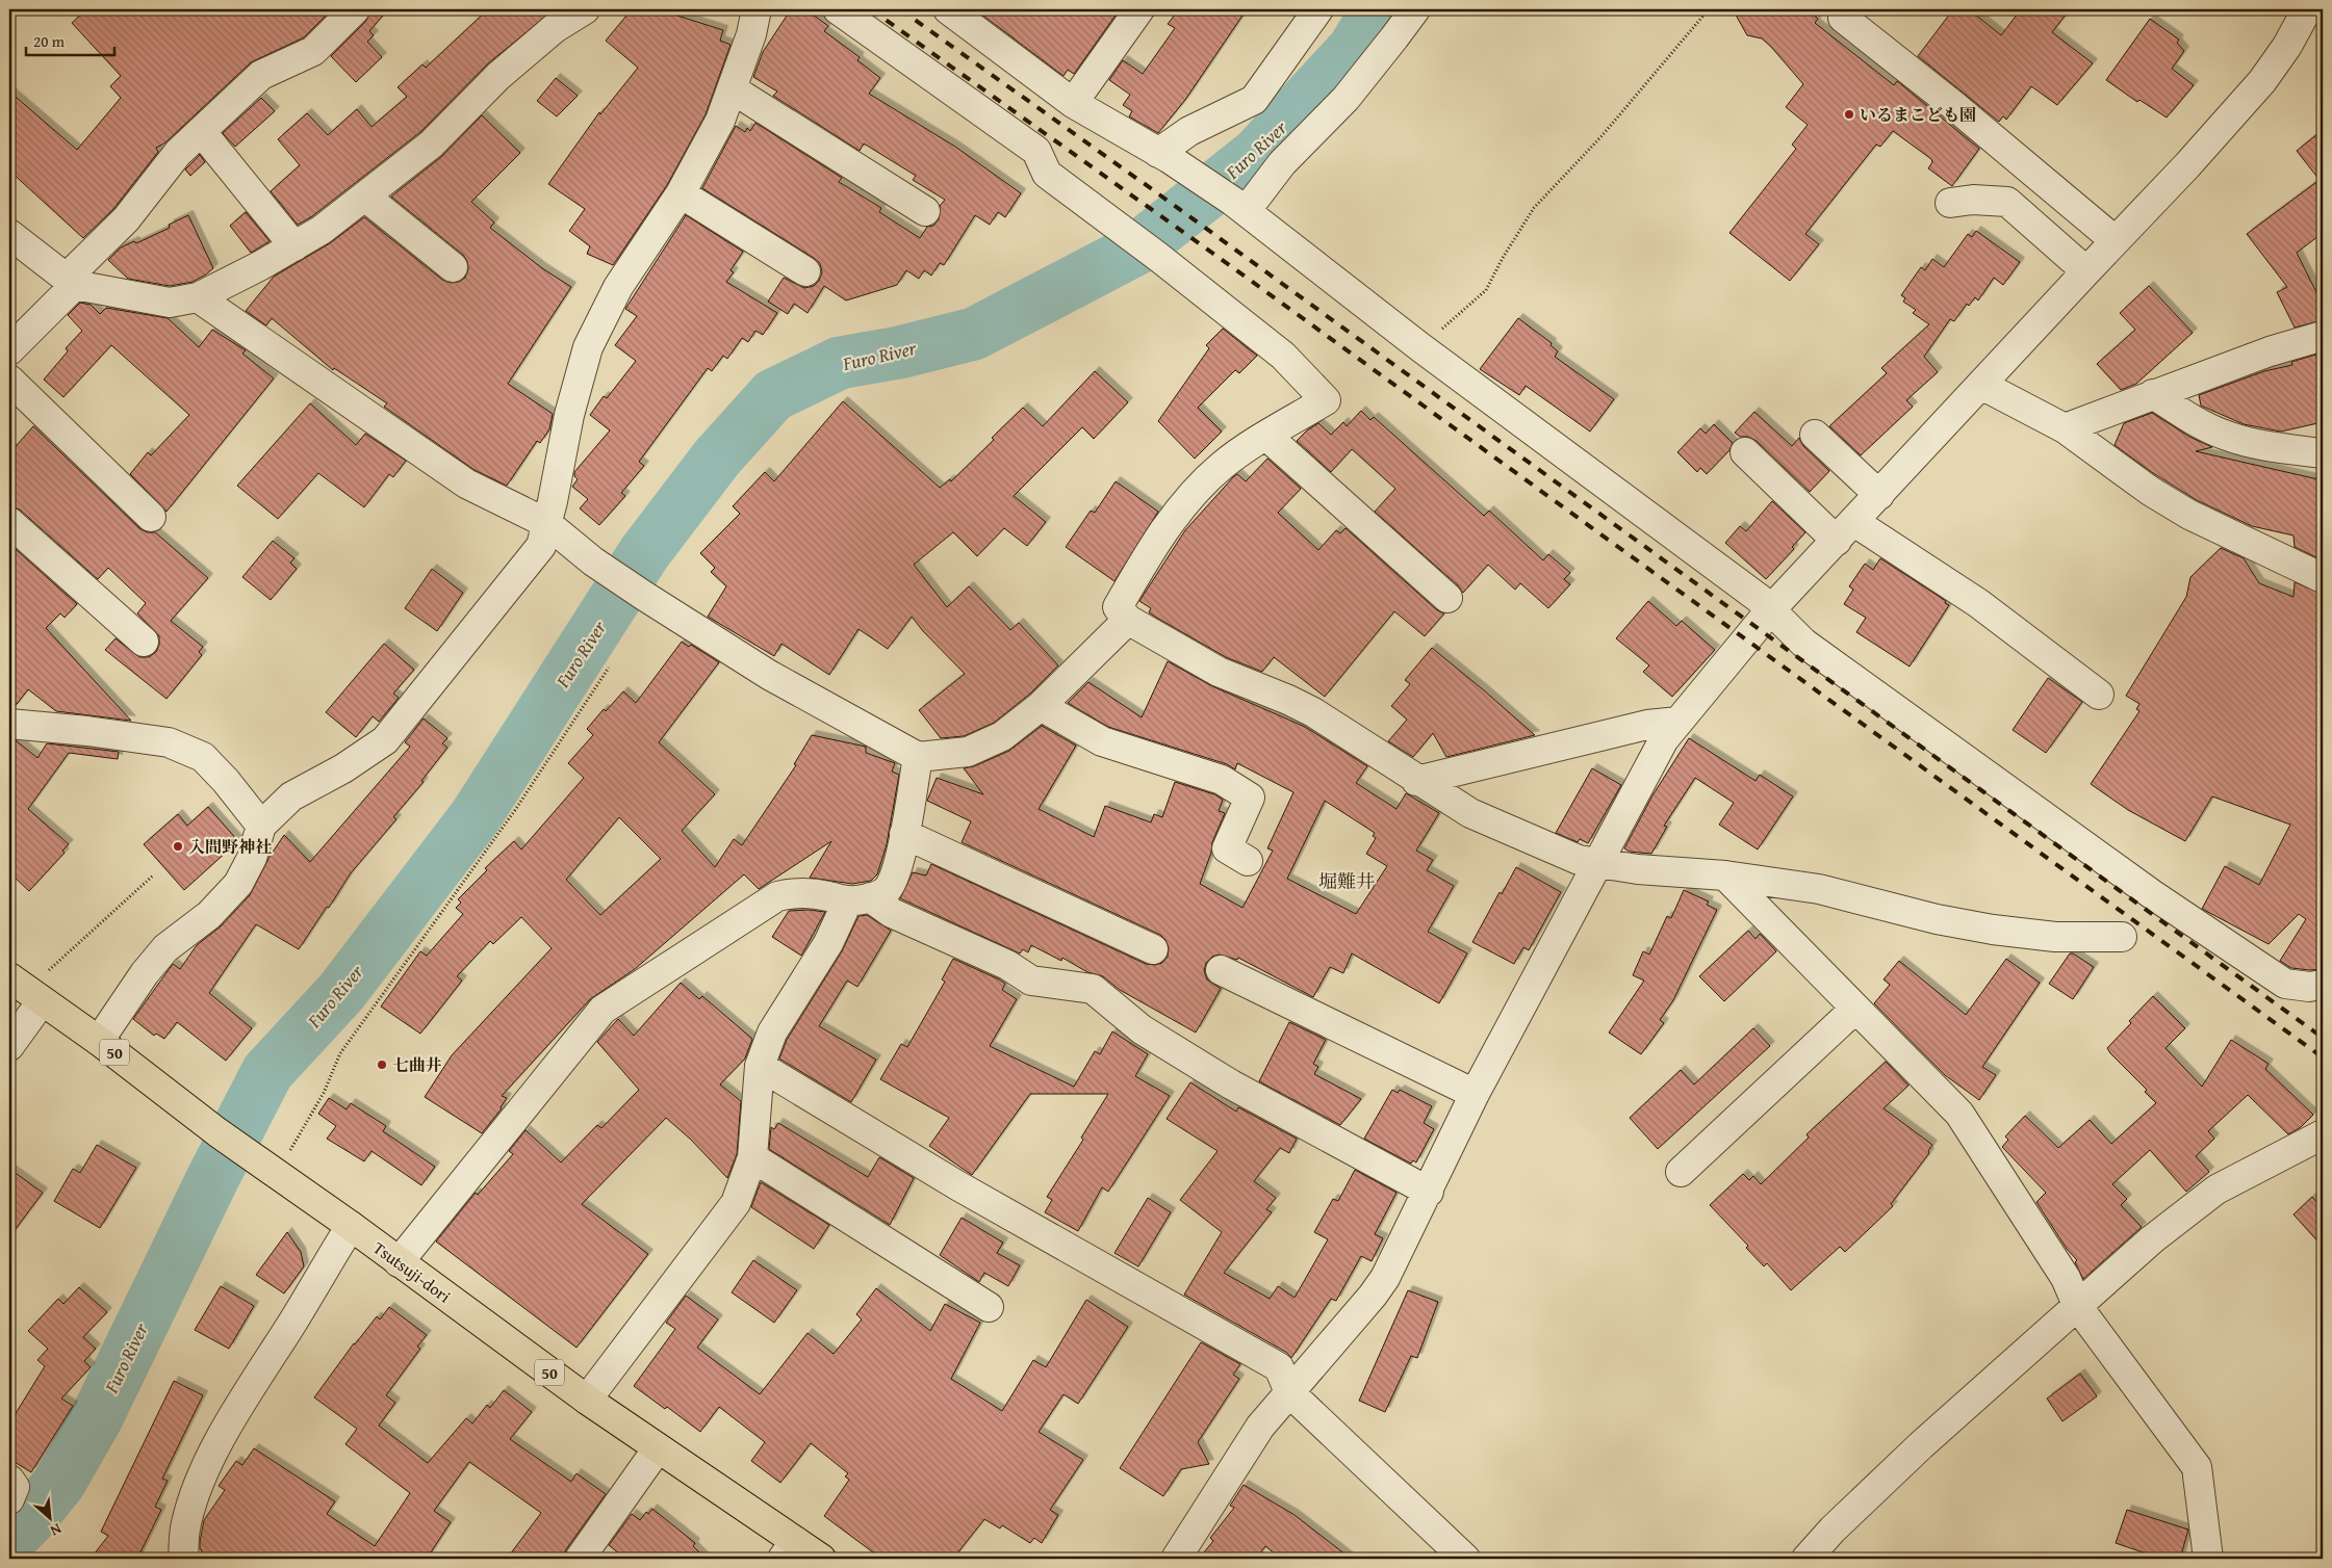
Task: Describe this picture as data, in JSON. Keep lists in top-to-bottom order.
{
  "streets": {
    "main road": ["50", "Tsutsuji-dori"]
  },
  "districts": ["堀難井"],
  "water": ["Furo River"],
  "places": ["いるまこども園", "入間野神社", "七曲井"],
  "scale_bar": "20 m",
  "north": "bottom right"
}
